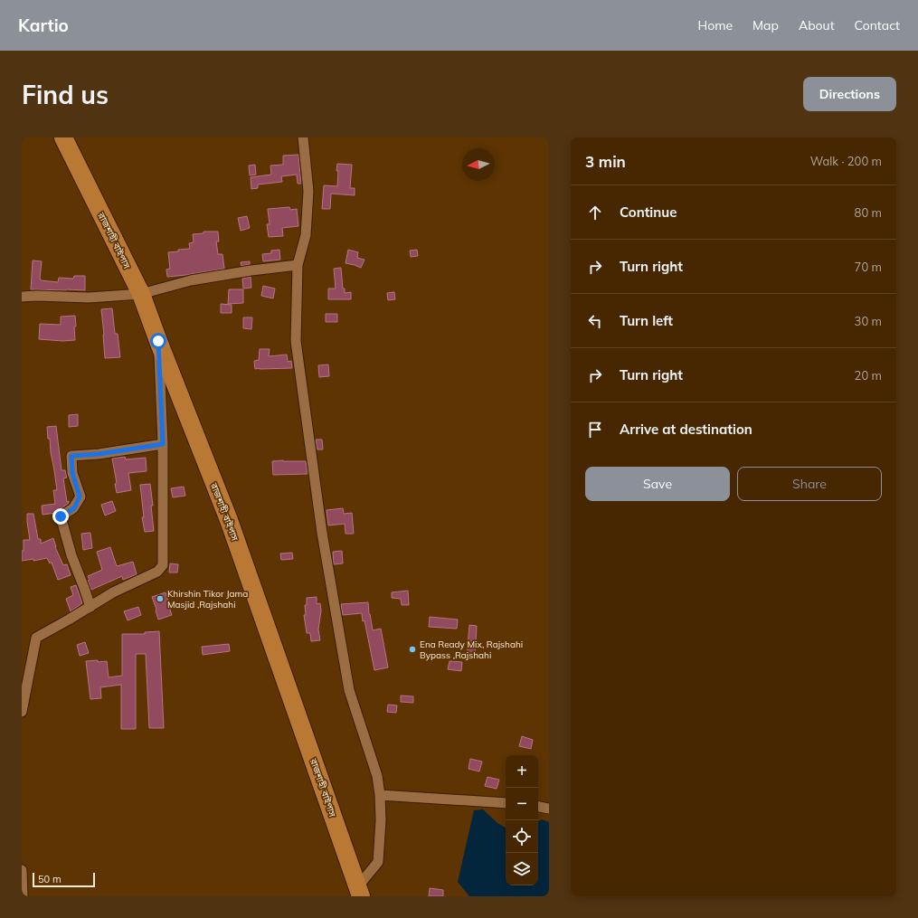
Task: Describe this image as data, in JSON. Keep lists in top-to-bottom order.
{
  "streets": {
    "highway": ["রাজশাহী বাইপাস"]
  },
  "places": ["Khirshin Tikor Jama Masjid ,Rajshahi", "Ena Ready Mix, Rajshahi Bypass ,Rajshahi"],
  "scale_bar": "50 m",
  "north": "left",
  "page": {
    "header": "Kartio",
    "nav": [
      "Home",
      "Map",
      "About",
      "Contact"
    ],
    "buttons": [
      "Directions",
      ["Save", "Share"]
    ],
    "title": "Find us",
    "heading": ["3 min", "Walk · 200 m"],
    "list": [
      ["Continue", "80 m"],
      ["Turn right", "70 m"],
      ["Turn left", "30 m"],
      ["Turn right", "20 m"],
      "Arrive at destination"
    ],
    "map_buttons": ["+", "−"],
    "scale": "50 m"
  }
}
